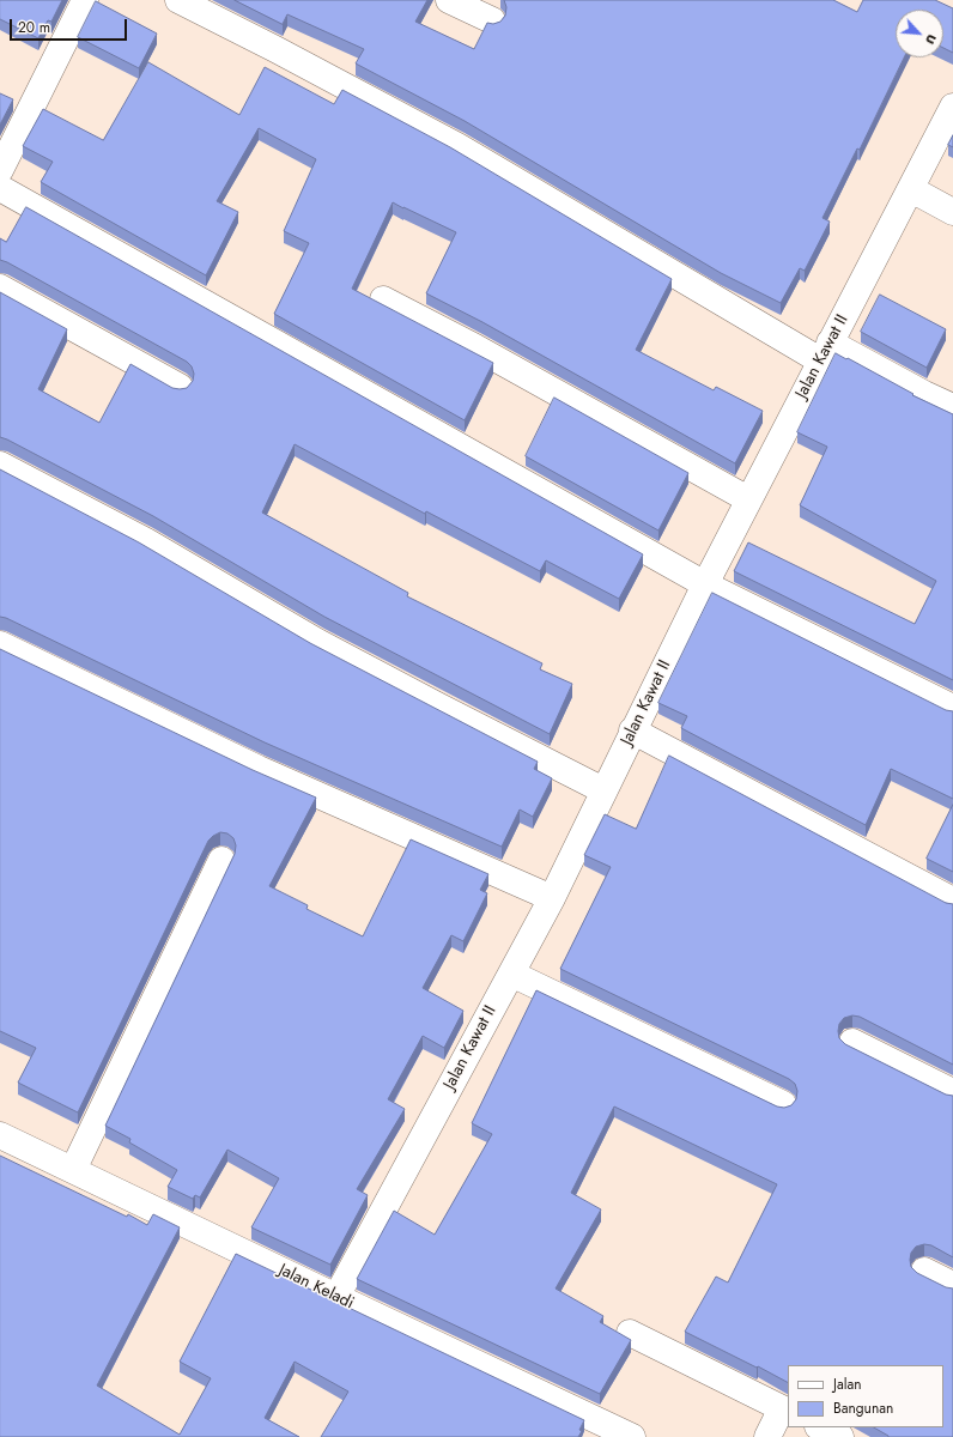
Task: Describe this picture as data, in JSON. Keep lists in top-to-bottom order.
{
  "streets": {
    "street": ["Jalan Kawat II", "Jalan Keladi"]
  },
  "crossings": [
    ["Jalan Kawat II", "Jalan Keladi"]
  ],
  "legend": ["Jalan", "Bangunan"],
  "scale_bar": "20 m",
  "north": "bottom right"
}
